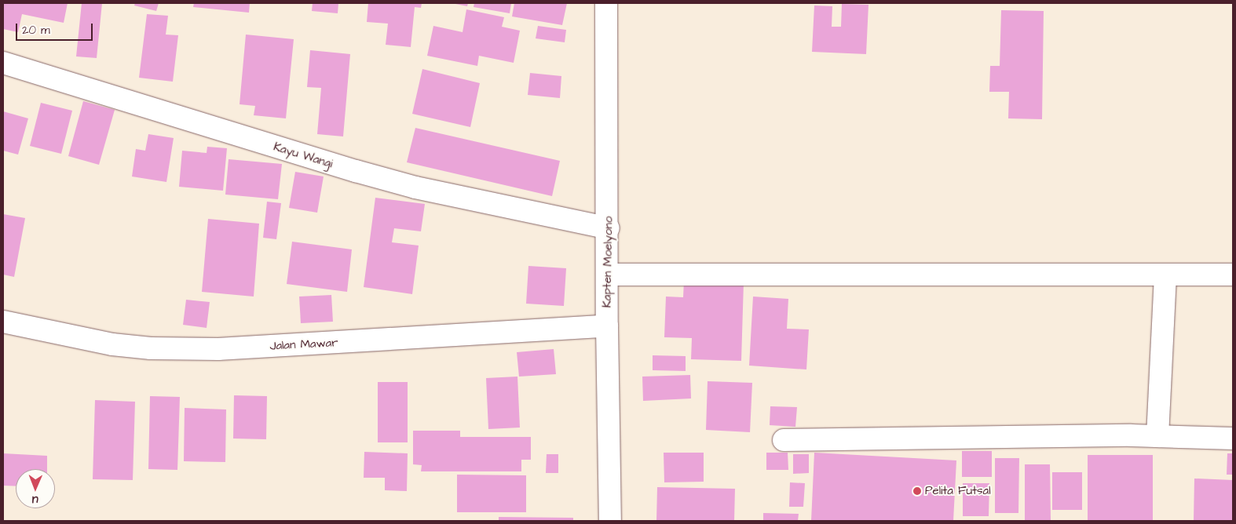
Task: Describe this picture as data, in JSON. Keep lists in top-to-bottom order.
{
  "streets": {
    "street": ["Kayu Wangi", "Kapten Moelyono", "Jalan Mawar"]
  },
  "crossings": [
    ["Kayu Wangi", "Kapten Moelyono"],
    ["Kapten Moelyono", "Jalan Mawar"]
  ],
  "places": ["Pelita Futsal"],
  "scale_bar": "20 m",
  "north": "bottom"
}
